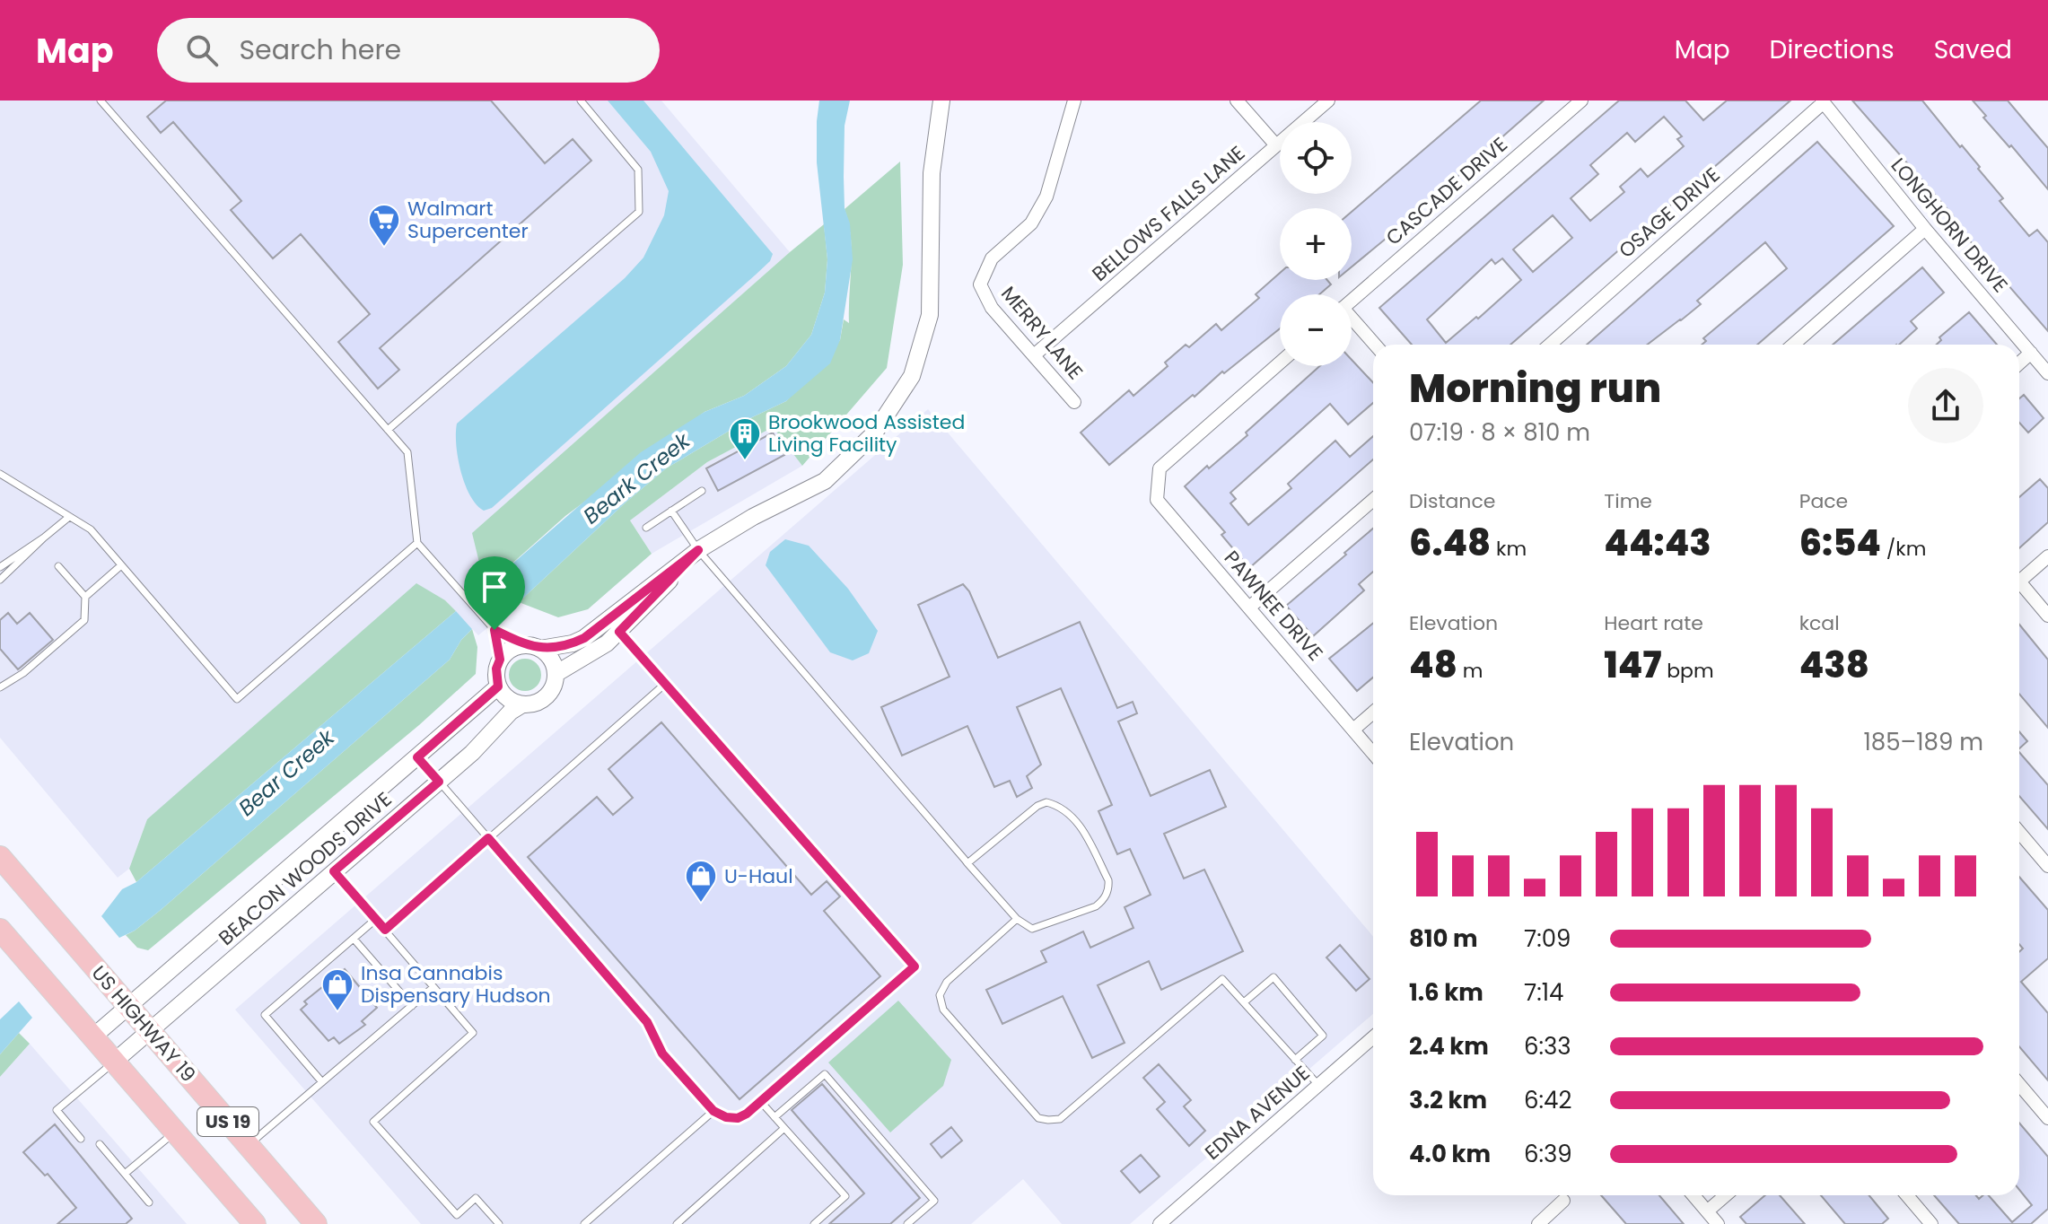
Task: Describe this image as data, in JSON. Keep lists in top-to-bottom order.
{
  "streets": {
    "highway": ["US HIGHWAY 19", "US 19"],
    "street": [
      "CASCADE DRIVE",
      "OSAGE DRIVE",
      "BELLOWS FALLS LANE",
      "LONGHORN DRIVE",
      "MERRY LANE",
      "PAWNEE DRIVE",
      "BEACON WOODS DRIVE",
      "EDNA AVENUE"
    ]
  },
  "crossings": [
    ["OSAGE DRIVE", "LONGHORN DRIVE"],
    ["BELLOWS FALLS LANE", "MERRY LANE"],
    ["BEACON WOODS DRIVE", "US HIGHWAY 19"],
    ["BEACON WOODS DRIVE", "US 19"]
  ],
  "water": ["Beark Creek", "Bear Creek"],
  "places": {
    "supermarket": ["Walmart Supercenter"],
    "building": ["Brookwood Assisted Living Facility"],
    "shop": ["U-Haul", "Insa Cannabis Dispensary Hudson"]
  },
  "page": {
    "header": "Map",
    "search": "Search here",
    "nav": ["Map", "Directions", "Saved"],
    "map_buttons": ["+", "−"],
    "heading": ["Morning run", "07:19 · 8 × 810 m"],
    "stats": [
      ["Distance", "6.48 km"],
      ["Time", "44:43"],
      ["Pace", "6:54 /km"],
      ["Elevation", "48 m"],
      ["Heart rate", "147 bpm"],
      ["kcal", "438"]
    ],
    "chart": ["Elevation", "185–189 m"],
    "list": [
      {
        "name": "810 m",
        "note": "7:09"
      },
      {
        "name": "1.6 km",
        "note": "7:14"
      },
      {
        "name": "2.4 km",
        "note": "6:33"
      },
      {
        "name": "3.2 km",
        "note": "6:42"
      },
      {
        "name": "4.0 km",
        "note": "6:39"
      }
    ]
  }
}
